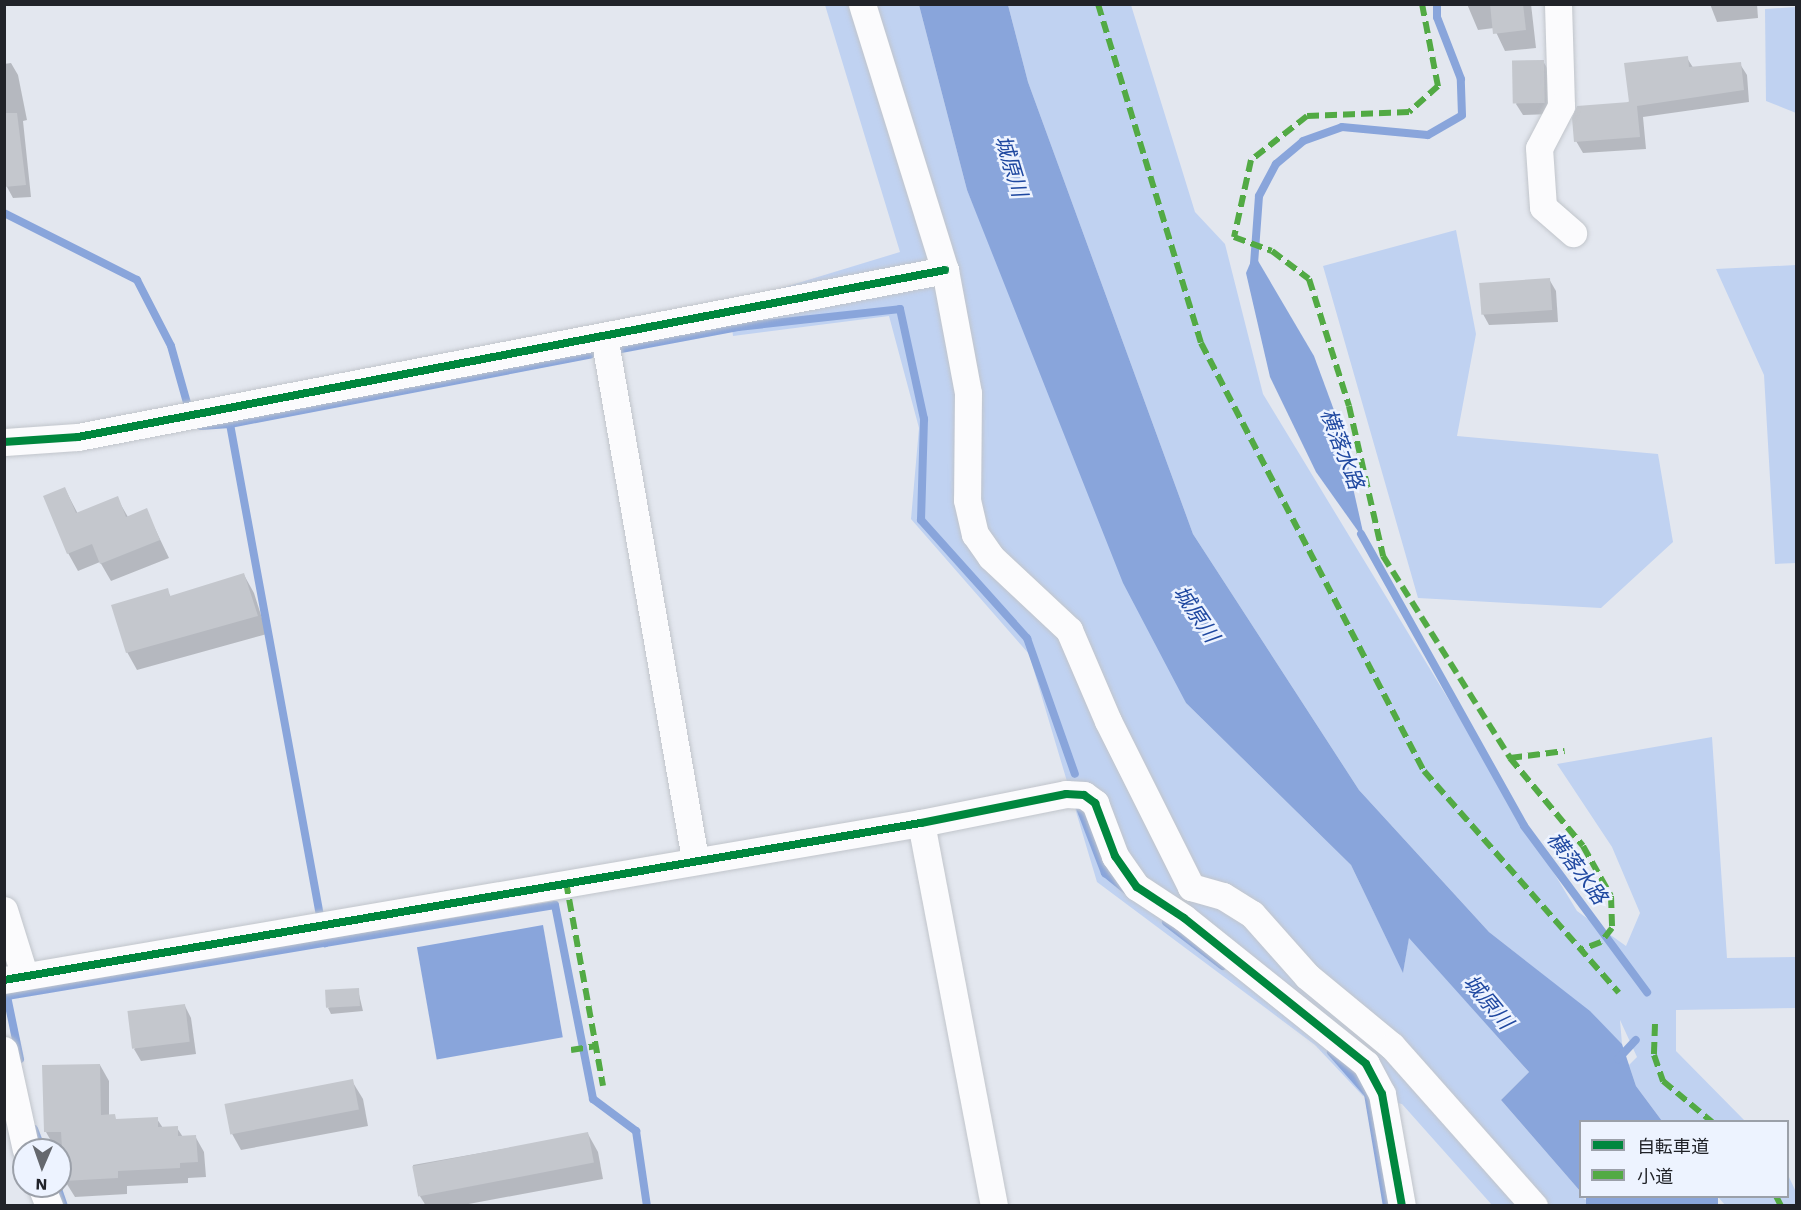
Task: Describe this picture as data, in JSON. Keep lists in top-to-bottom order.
{
  "water": ["城原川", "横落水路"],
  "legend": ["自転車道", "小道"],
  "north": "bottom"
}
